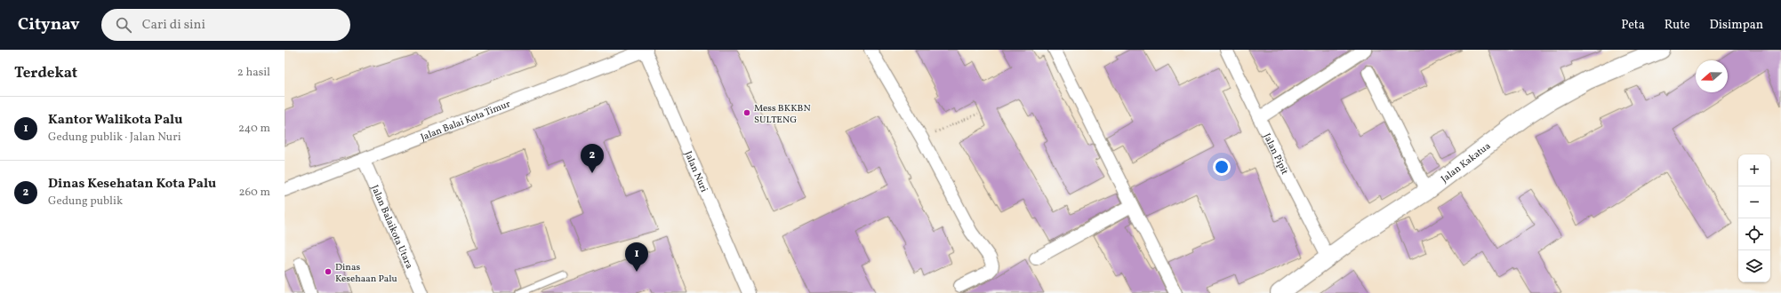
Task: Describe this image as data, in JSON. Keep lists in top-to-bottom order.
{
  "streets": {
    "street": [
      "Jalan Balai Kota Timur",
      "Jalan Pipit",
      "Jalan Kakatua",
      "Jalan Nuri",
      "Jalan Balaikota Utara"
    ]
  },
  "crossings": [
    ["Jalan Balai Kota Timur", "Jalan Nuri"],
    ["Jalan Balai Kota Timur", "Jalan Balaikota Utara"],
    ["Jalan Pipit", "Jalan Kakatua"]
  ],
  "places": ["Mess BKKBN SULTENG", "Dinas Kesehaan Palu"],
  "north": "left",
  "page": {
    "header": "Citynav",
    "search": "Cari di sini",
    "nav": ["Peta", "Rute", "Disimpan"],
    "heading": ["Terdekat", "2 hasil"],
    "list": [
      {
        "mark": "1",
        "name": "Kantor Walikota Palu",
        "note": "Gedung publik · Jalan Nuri",
        "value": "240 m"
      },
      {
        "mark": "2",
        "name": "Dinas Kesehatan Kota Palu",
        "note": "Gedung publik",
        "value": "260 m"
      }
    ],
    "pins": ["2", "1"],
    "map_buttons": ["+", "−"]
  }
}
